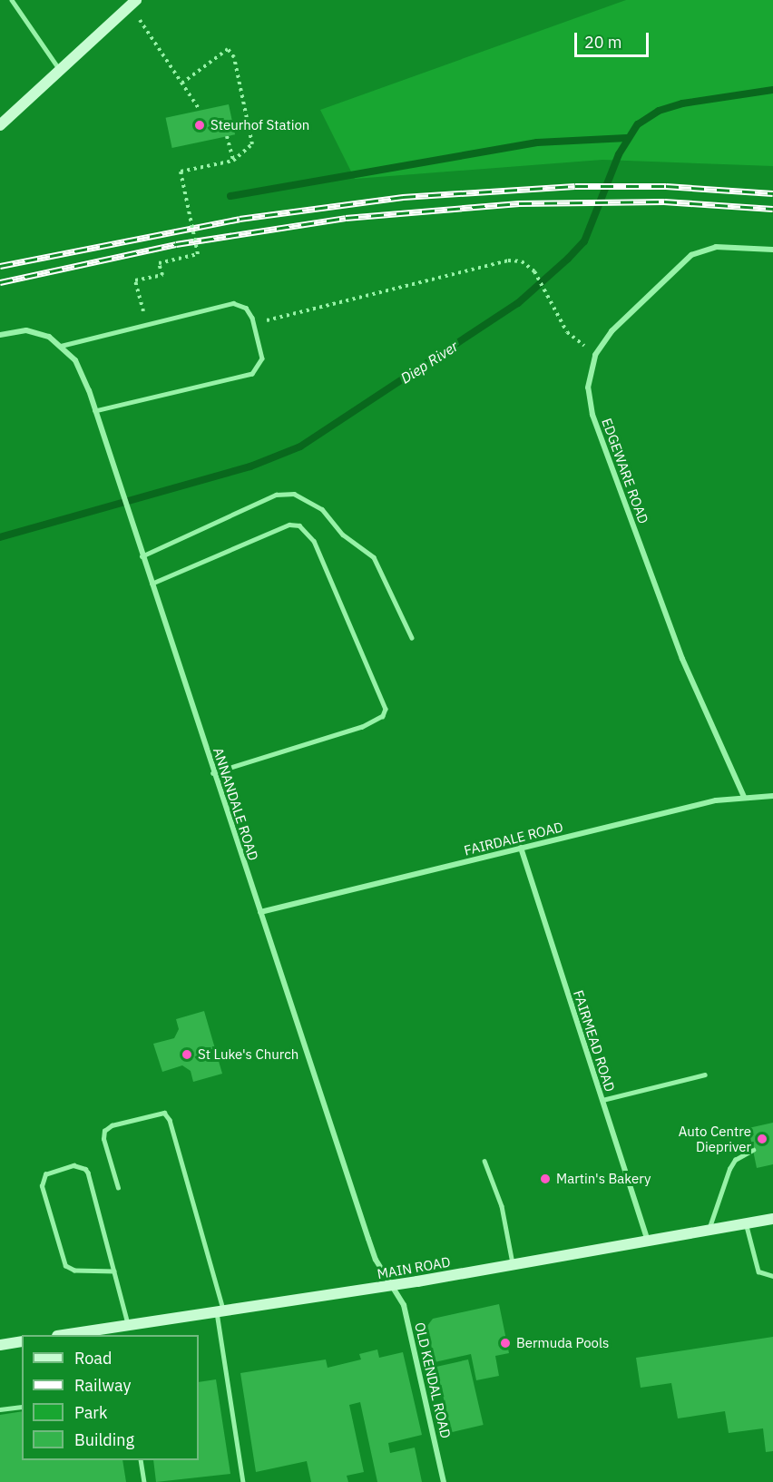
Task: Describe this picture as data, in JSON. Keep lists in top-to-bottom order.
{
  "streets": {
    "main road": ["MAIN ROAD"],
    "street": [
      "EDGEWARE ROAD",
      "ANNANDALE ROAD",
      "FAIRDALE ROAD",
      "FAIRMEAD ROAD",
      "OLD KENDAL ROAD"
    ]
  },
  "crossings": [
    ["EDGEWARE ROAD", "FAIRDALE ROAD"],
    ["ANNANDALE ROAD", "FAIRDALE ROAD"],
    ["ANNANDALE ROAD", "MAIN ROAD"],
    ["ANNANDALE ROAD", "OLD KENDAL ROAD"],
    ["FAIRDALE ROAD", "FAIRMEAD ROAD"],
    ["FAIRMEAD ROAD", "MAIN ROAD"],
    ["MAIN ROAD", "OLD KENDAL ROAD"]
  ],
  "water": ["Diep River"],
  "places": [
    "Steurhof Station",
    "St Luke's Church",
    "Auto Centre Diepriver",
    "Martin's Bakery",
    "Bermuda Pools"
  ],
  "legend": [
    "Road",
    "Railway",
    "Park",
    "Building"
  ],
  "scale_bar": "20 m"
}
